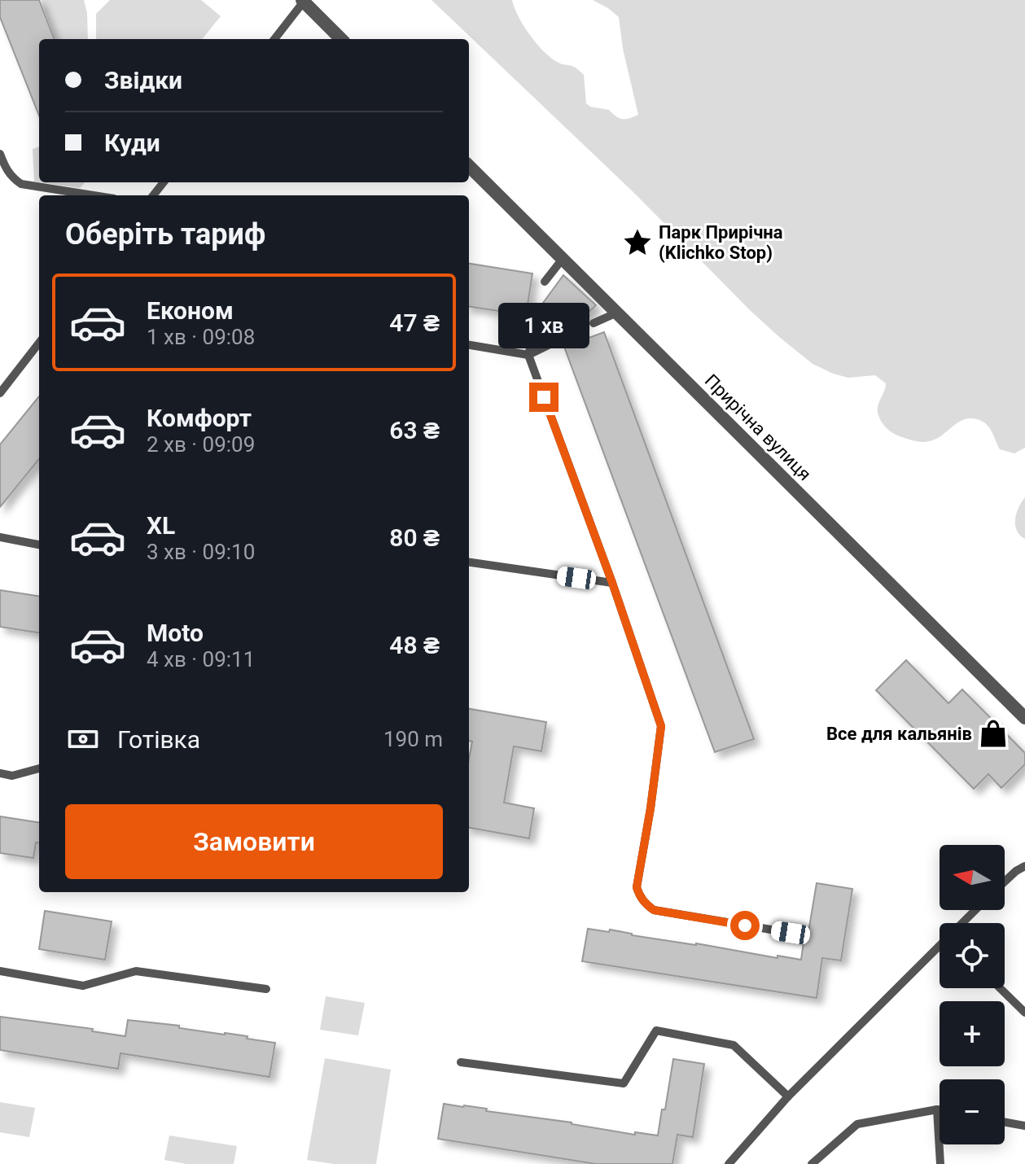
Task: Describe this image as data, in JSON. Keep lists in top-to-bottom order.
{
  "streets": {
    "street": ["Прирічна вулиця"]
  },
  "places": {
    "place": ["Парк Прирічна (Klichko Stop)"],
    "shop": ["Все для кальянів"]
  },
  "north": "left",
  "page": {
    "banner": ["Звідки", "Куди"],
    "heading": "Оберіть тариф",
    "list": [
      {
        "name": "Економ",
        "note": "1 хв · 09:08",
        "value": "47 ₴"
      },
      {
        "name": "Комфорт",
        "note": "2 хв · 09:09",
        "value": "63 ₴"
      },
      {
        "name": "XL",
        "note": "3 хв · 09:10",
        "value": "80 ₴"
      },
      {
        "name": "Moto",
        "note": "4 хв · 09:11",
        "value": "48 ₴"
      }
    ],
    "bubble": "1 хв",
    "pay": ["Готівка", "190 m"],
    "buttons": "Замовити",
    "map_buttons": ["+", "−"]
  }
}
